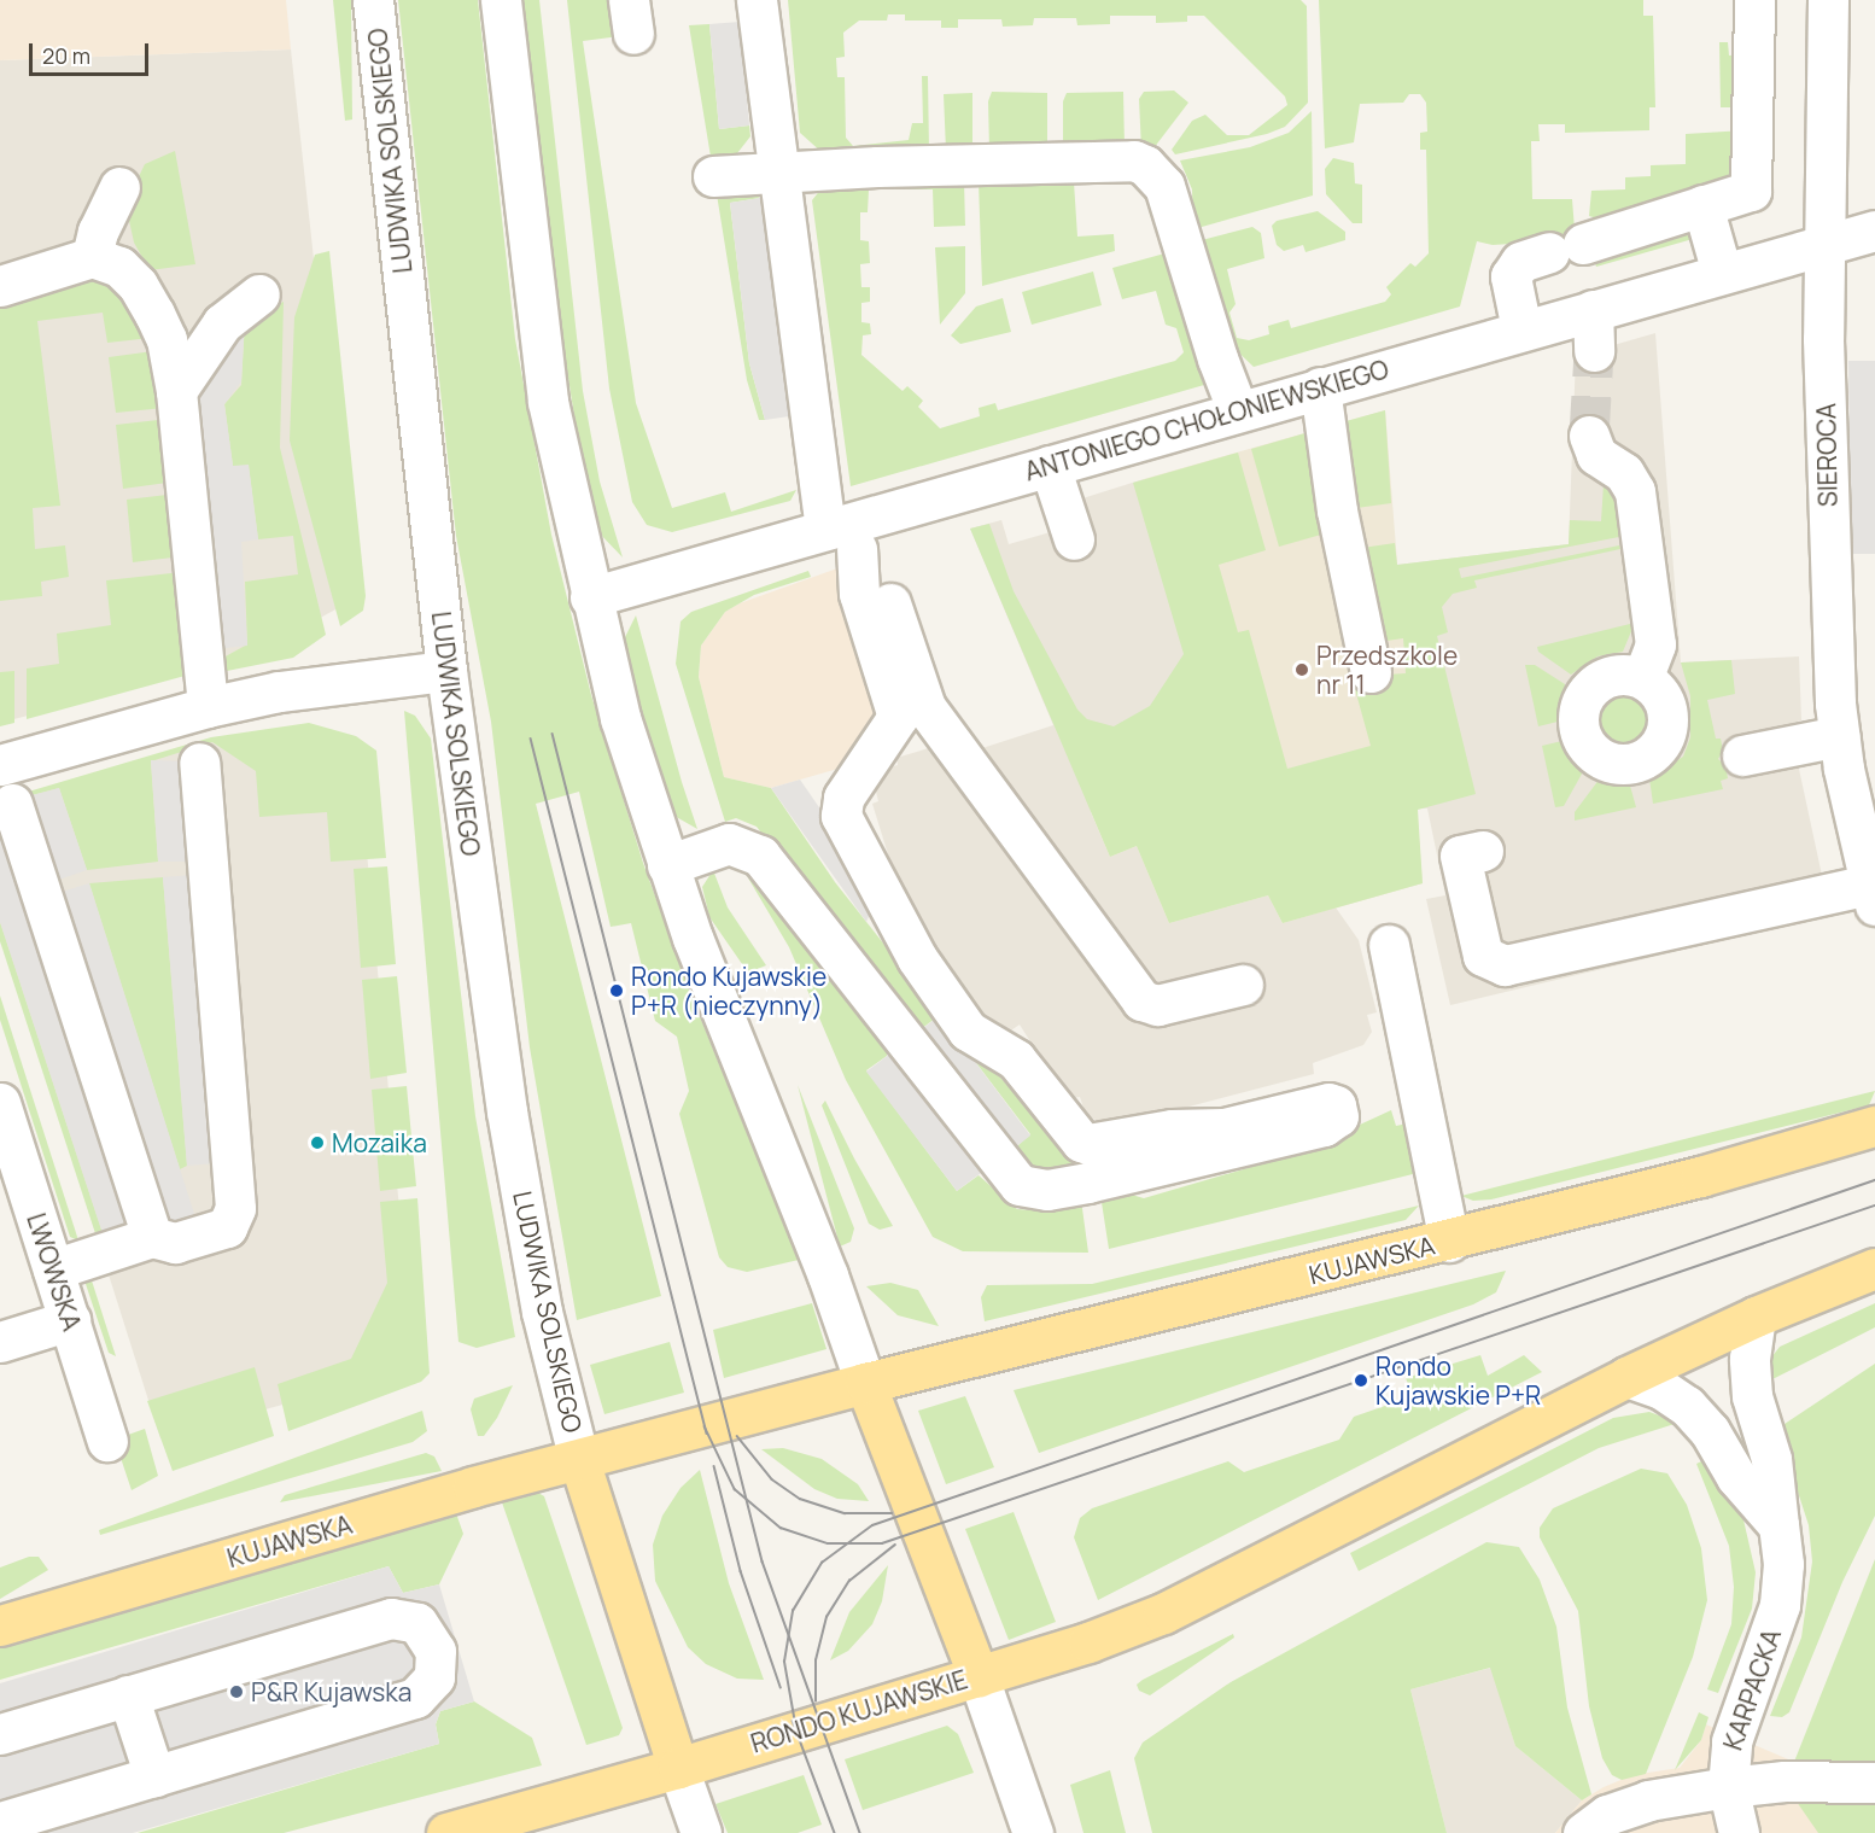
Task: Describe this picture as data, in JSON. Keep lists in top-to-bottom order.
{
  "streets": {
    "main road": ["KUJAWSKA", "RONDO KUJAWSKIE"],
    "street": [
      "LUDWIKA SOLSKIEGO",
      "ANTONIEGO CHOŁONIEWSKIEGO",
      "SIEROCA",
      "LWOWSKA",
      "KARPACKA"
    ]
  },
  "crossings": [
    ["LUDWIKA SOLSKIEGO", "KUJAWSKA"],
    ["ANTONIEGO CHOŁONIEWSKIEGO", "SIEROCA"],
    ["KUJAWSKA", "RONDO KUJAWSKIE"]
  ],
  "places": [
    "Przedszkole nr 11",
    "Rondo Kujawskie P+R (nieczynny)",
    "Mozaika",
    "Rondo Kujawskie P+R",
    "P&R Kujawska"
  ],
  "scale_bar": "20 m"
}
